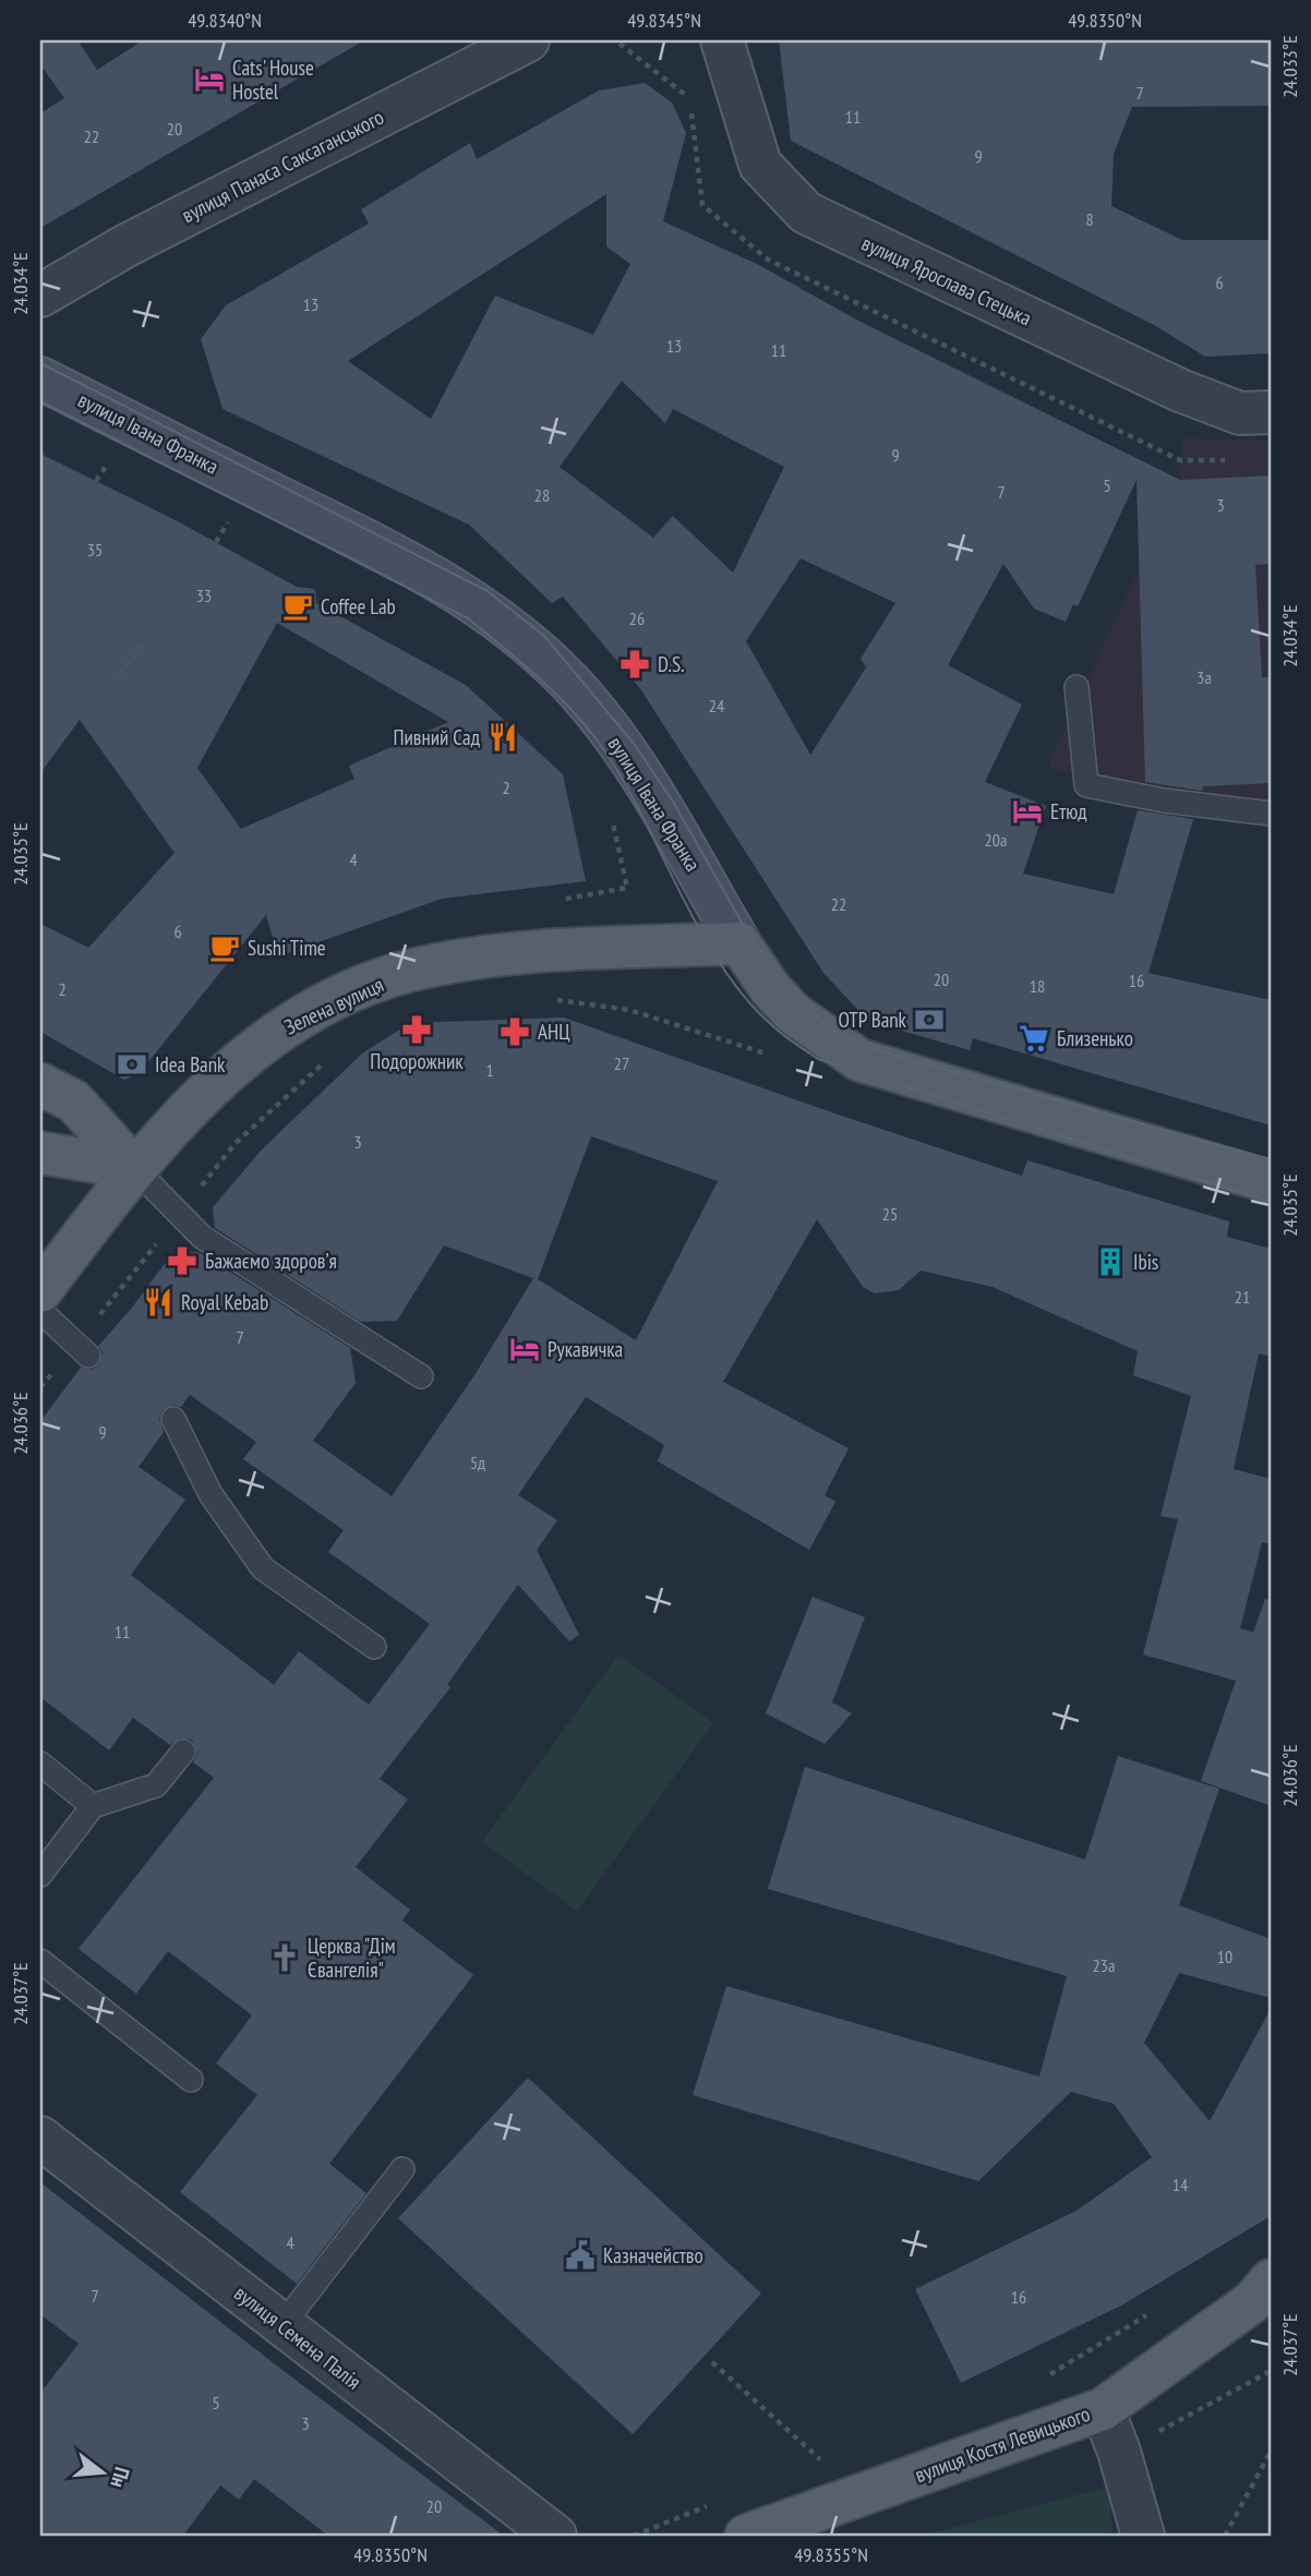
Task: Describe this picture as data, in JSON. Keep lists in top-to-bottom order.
{
  "streets": {
    "main road": ["вулиця Івана Франка", "Зелена вулиця", "вулиця Костя Левицького"],
    "street": ["вулиця Панаса Саксаганського", "вулиця Ярослава Стецька", "вулиця Семена Палія"]
  },
  "crossings": [
    ["вулиця Івана Франка", "Зелена вулиця"]
  ],
  "places": {
    "hotel": ["Cats' House Hostel", "Етюд", "Рукавичка"],
    "cafe": ["Coffee Lab", "Sushi Time"],
    "pharmacy": [
      "D.S.",
      "Подорожник",
      "АНЦ",
      "Бажаємо здоровʼя"
    ],
    "restaurant": ["Пивний Сад", "Royal Kebab"],
    "bank": ["OTP Bank", "Idea Bank"],
    "supermarket": ["Близенько"],
    "building": ["Ibis"],
    "church": ["Церква \"Дім Євангелія\""],
    "public building": ["Казначейство"]
  },
  "house_numbers": [
    "7",
    "11",
    "20",
    "22",
    "9",
    "8",
    "6",
    "13",
    "13",
    "11",
    "9",
    "5",
    "7",
    "28",
    "3",
    "35",
    "33",
    "26",
    "3а",
    "24",
    "2",
    "20а",
    "4",
    "22",
    "6",
    "20",
    "16",
    "18",
    "2",
    "27",
    "1",
    "3",
    "25",
    "21",
    "7",
    "9",
    "5д",
    "11",
    "10",
    "23а",
    "14",
    "4",
    "7",
    "16",
    "5",
    "3",
    "20"
  ],
  "north": "right",
  "coordinates": [
    "49.8340°N",
    "49.8345°N",
    "49.8350°N",
    "24.033°E",
    "24.034°E",
    "24.035°E",
    "24.036°E",
    "24.037°E",
    "49.8355°N"
  ]
}
